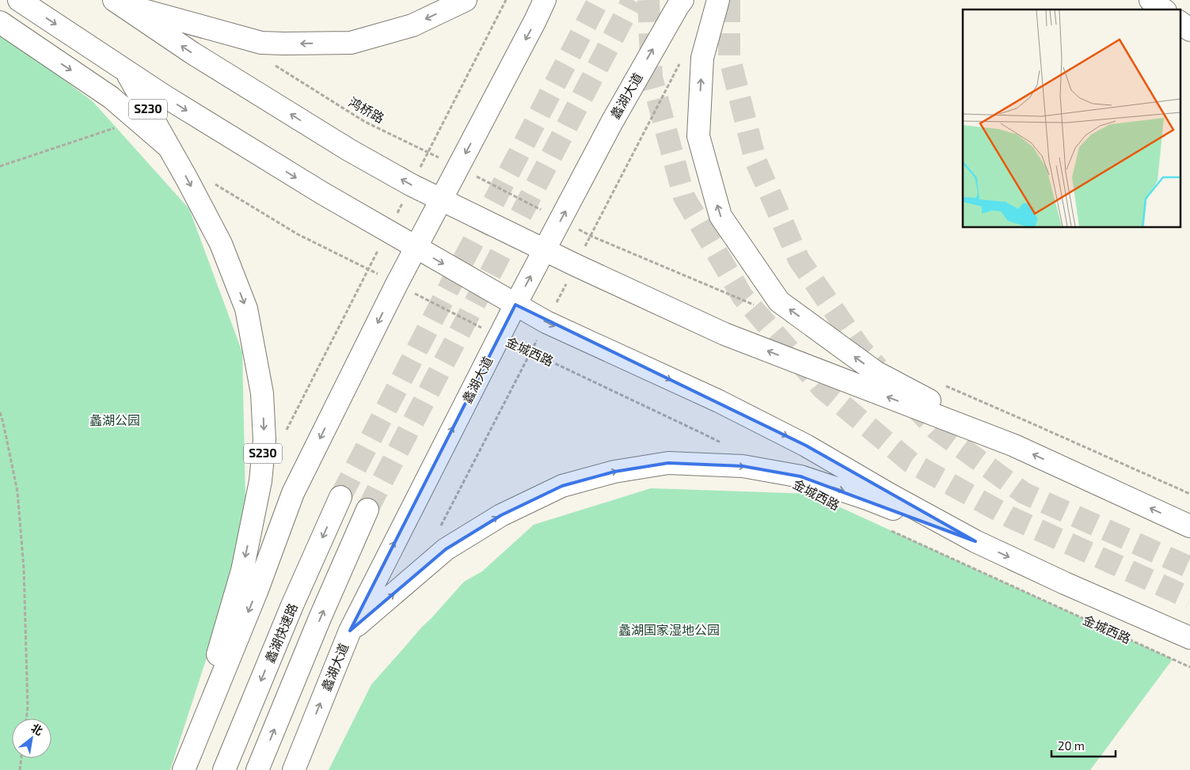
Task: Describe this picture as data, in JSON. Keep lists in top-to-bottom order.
{
  "streets": {
    "main road": [
      "蠡湖大道",
      "S230",
      "金城西路",
      "蠡湖快速路"
    ],
    "path": ["鸿桥路"]
  },
  "crossings": [
    ["蠡湖大道", "鸿桥路"],
    ["蠡湖大道", "金城西路"],
    ["S230", "金城西路"]
  ],
  "parks": ["蠡湖公园", "蠡湖国家湿地公园"],
  "scale_bar": "20 m",
  "north": "top right"
}
